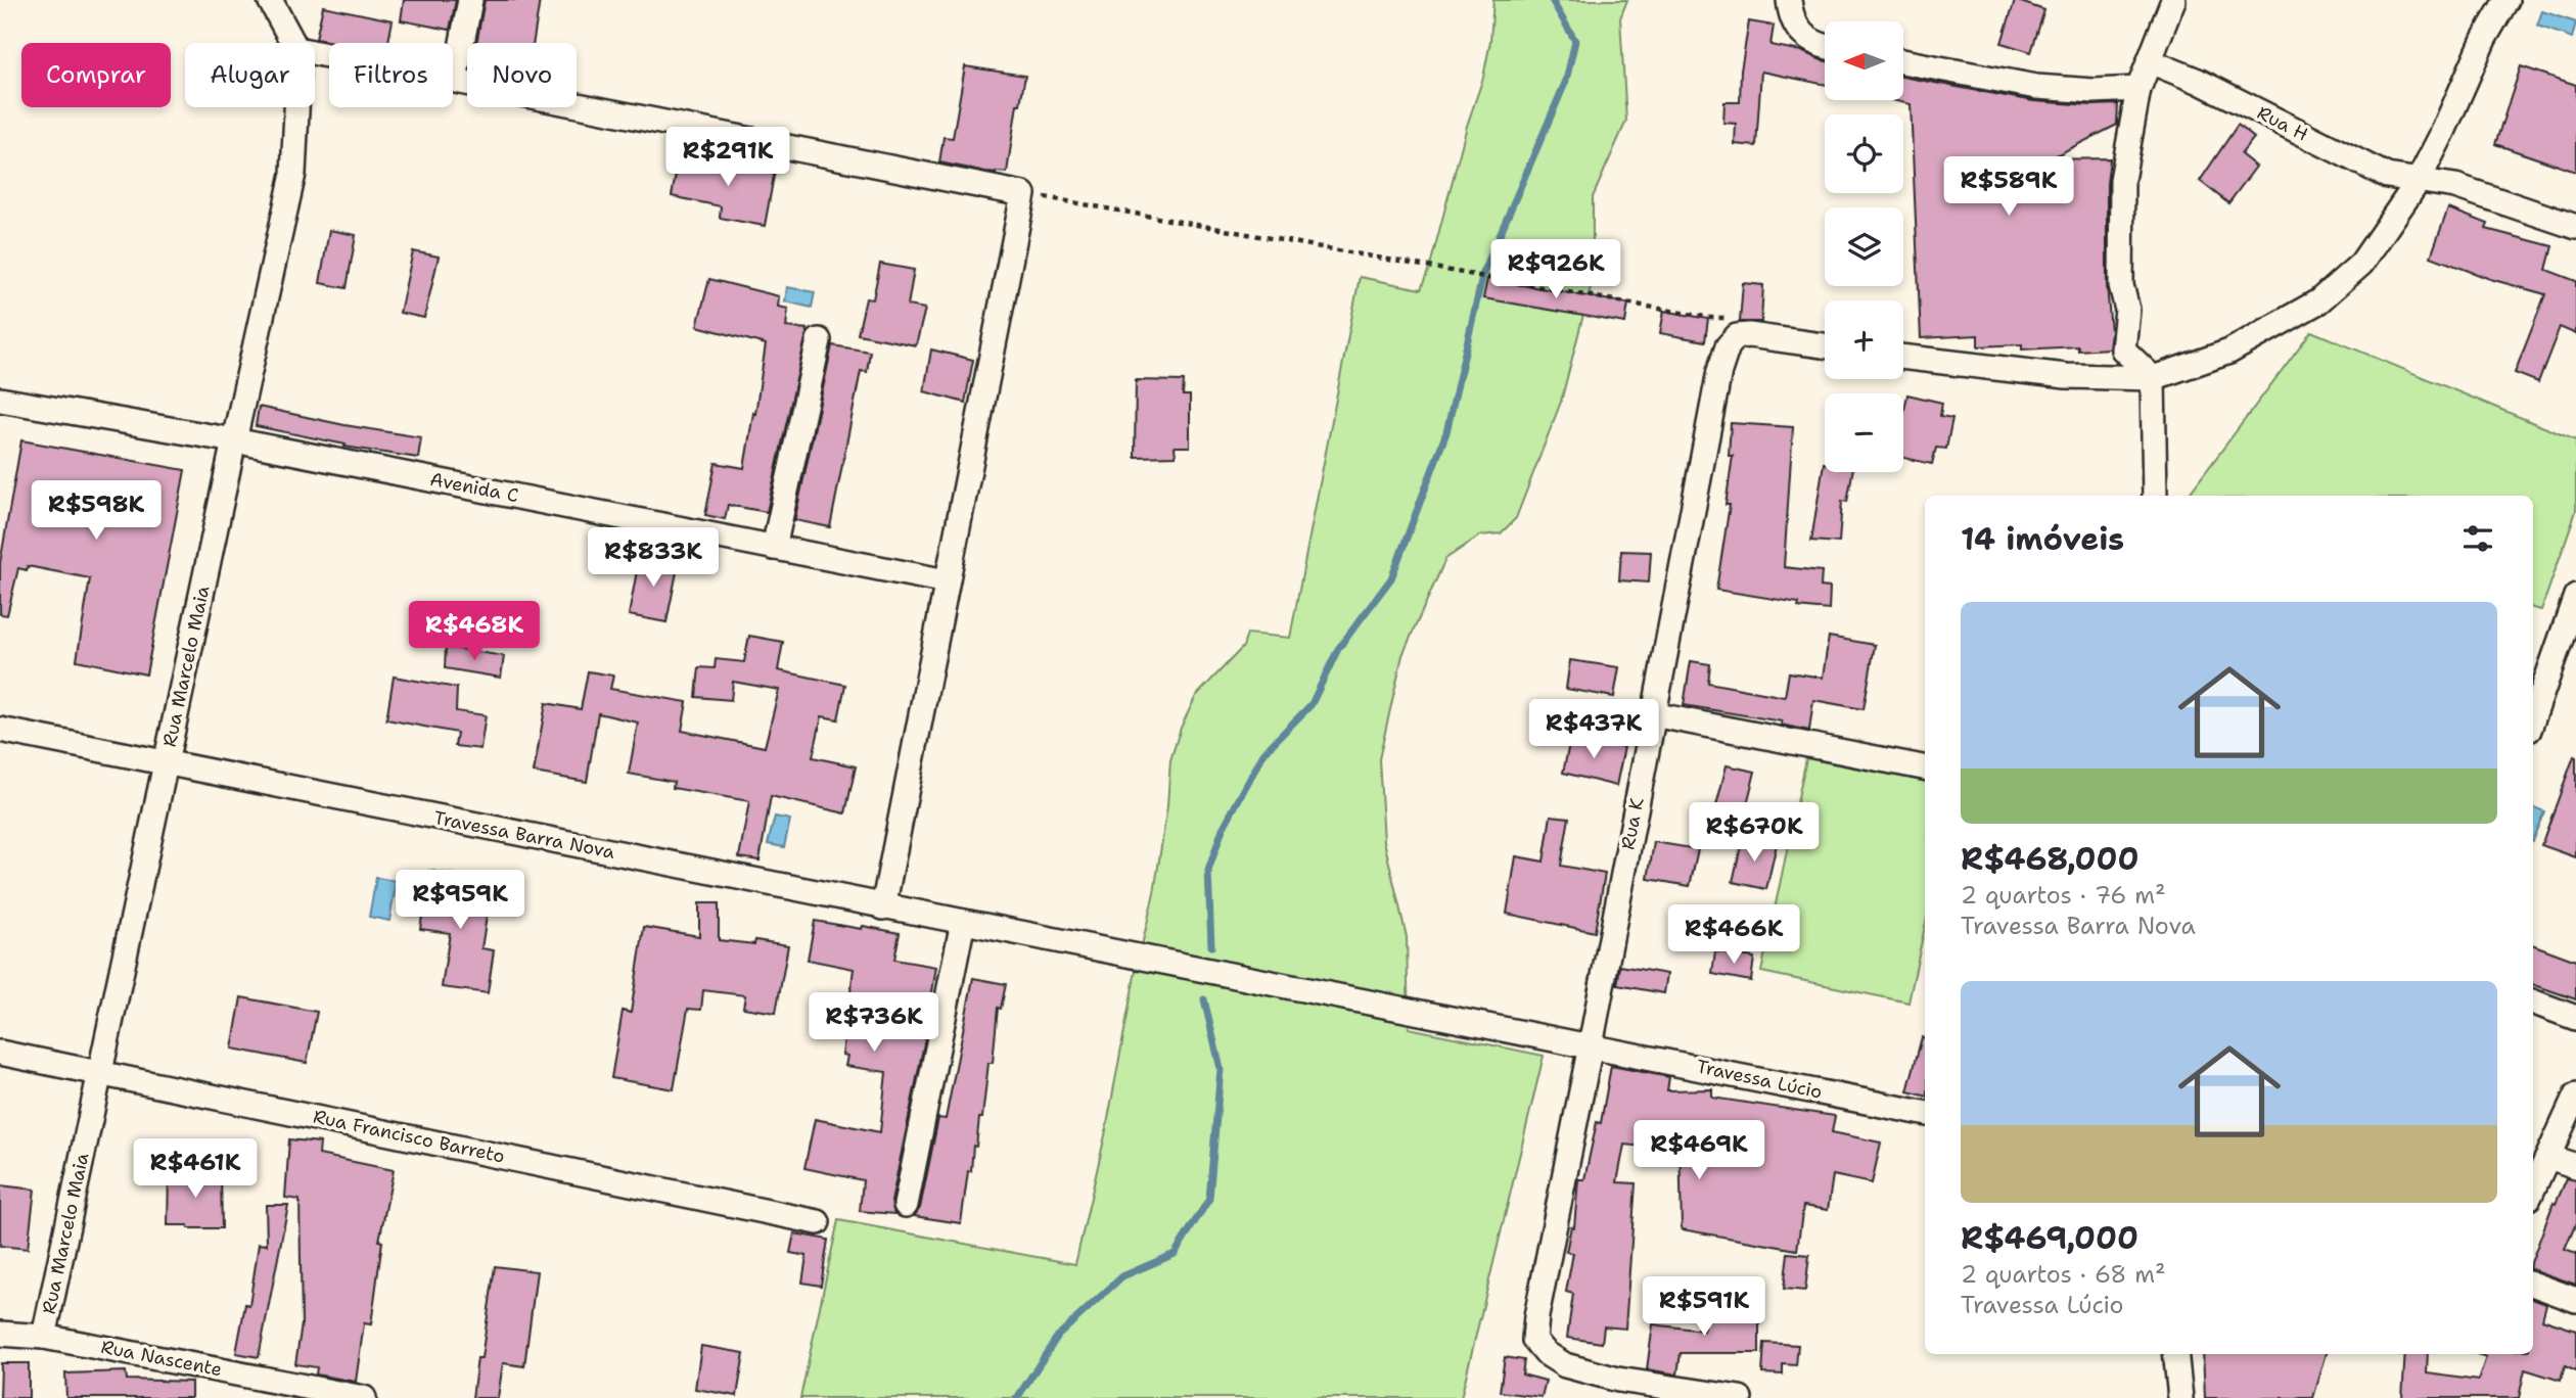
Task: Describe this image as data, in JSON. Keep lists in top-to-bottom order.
{
  "streets": {
    "street": [
      "Rua H",
      "Avenida C",
      "Rua Marcelo Maia",
      "Rua K",
      "Travessa Barra Nova",
      "Travessa Lúcio",
      "Rua Francisco Barreto",
      "Rua Nascente"
    ]
  },
  "crossings": [
    ["Avenida C", "Rua Marcelo Maia"],
    ["Rua Marcelo Maia", "Travessa Barra Nova"],
    ["Rua Marcelo Maia", "Rua Francisco Barreto"],
    ["Rua Marcelo Maia", "Rua Nascente"],
    ["Rua K", "Travessa Lúcio"],
    ["Travessa Barra Nova", "Travessa Lúcio"]
  ],
  "north": "left",
  "page": {
    "map_buttons": ["+", "−"],
    "chip": [
      "Comprar",
      "Alugar",
      "Filtros",
      "Novo"
    ],
    "price": [
      "R$291K",
      "R$589K",
      "R$926K",
      "R$598K",
      "R$833K",
      "R$468K",
      "R$437K",
      "R$670K",
      "R$959K",
      "R$466K",
      "R$736K",
      "R$469K",
      "R$461K",
      "R$591K"
    ],
    "heading": "14 imóveis",
    "list": [
      {
        "name": "R$468,000",
        "note": "2 quartos · 76 m² · Travessa Barra Nova"
      },
      {
        "name": "R$469,000",
        "note": "2 quartos · 68 m² · Travessa Lúcio"
      }
    ]
  }
}
